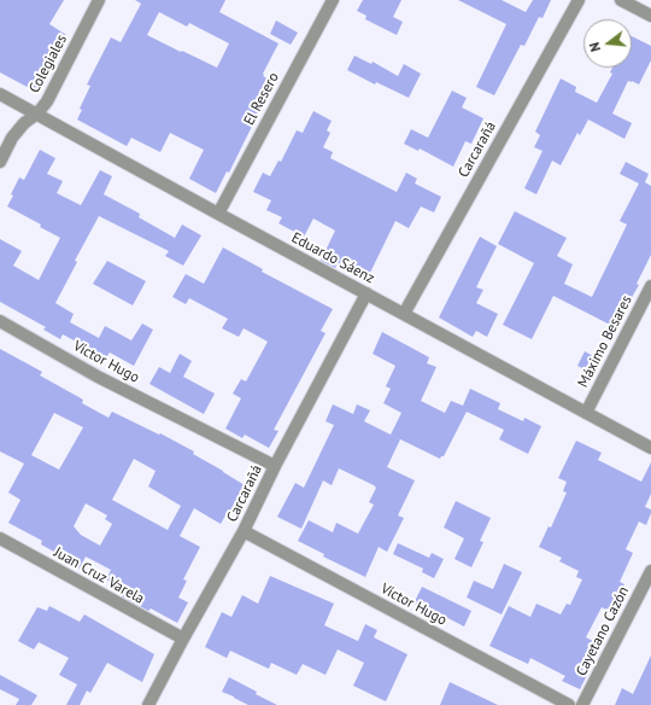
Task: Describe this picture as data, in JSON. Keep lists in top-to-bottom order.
{
  "streets": {
    "street": [
      "Colegiales",
      "El Resero",
      "Carcarañá",
      "Eduardo Sáenz",
      "Máximo Besares",
      "Víctor Hugo",
      "Juan Cruz Varela",
      "Cayetano Cazón"
    ]
  },
  "crossings": [
    ["Colegiales", "Eduardo Sáenz"],
    ["El Resero", "Eduardo Sáenz"],
    ["Carcarañá", "Eduardo Sáenz"],
    ["Carcarañá", "Víctor Hugo"],
    ["Carcarañá", "Juan Cruz Varela"],
    ["Eduardo Sáenz", "Máximo Besares"]
  ],
  "north": "left"
}
